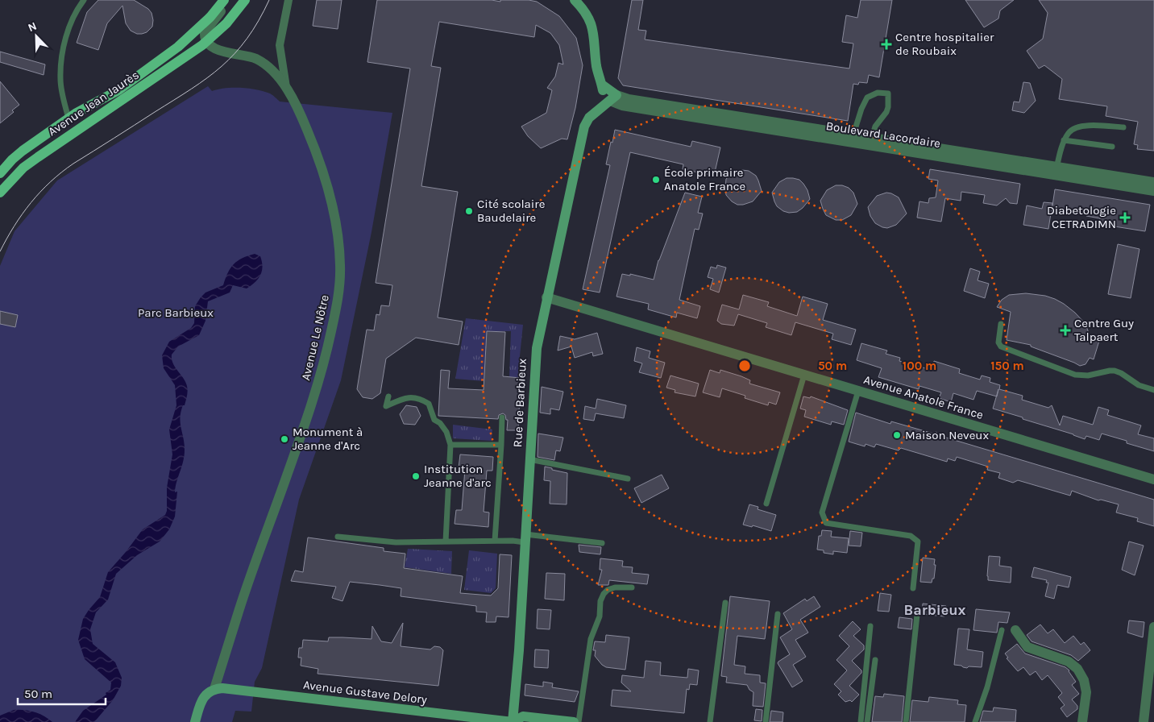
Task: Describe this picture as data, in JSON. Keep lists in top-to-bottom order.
{
  "streets": {
    "main road": [
      "Avenue Jean Jaurès",
      "Avenue Le Nôtre",
      "Rue de Barbieux",
      "Avenue Gustave Delory"
    ],
    "street": ["Boulevard Lacordaire", "Avenue Anatole France"]
  },
  "crossings": [
    ["Avenue Jean Jaurès", "Avenue Le Nôtre"],
    ["Boulevard Lacordaire", "Rue de Barbieux"],
    ["Avenue Le Nôtre", "Avenue Gustave Delory"],
    ["Avenue Anatole France", "Rue de Barbieux"],
    ["Rue de Barbieux", "Avenue Gustave Delory"]
  ],
  "districts": ["Barbieux"],
  "parks": ["Parc Barbieux"],
  "places": {
    "health": ["Centre hospitalier de Roubaix", "Diabetologie CETRADIMN", "Centre Guy Talpaert"],
    "other": [
      "École primaire Anatole France",
      "Cité scolaire Baudelaire",
      "Maison Neveux",
      "Monument à Jeanne d'Arc",
      "Institution Jeanne d'arc"
    ]
  },
  "scale_bar": "50 m",
  "north": "top left",
  "rings": ["50 m", "100 m", "150 m"]
}
